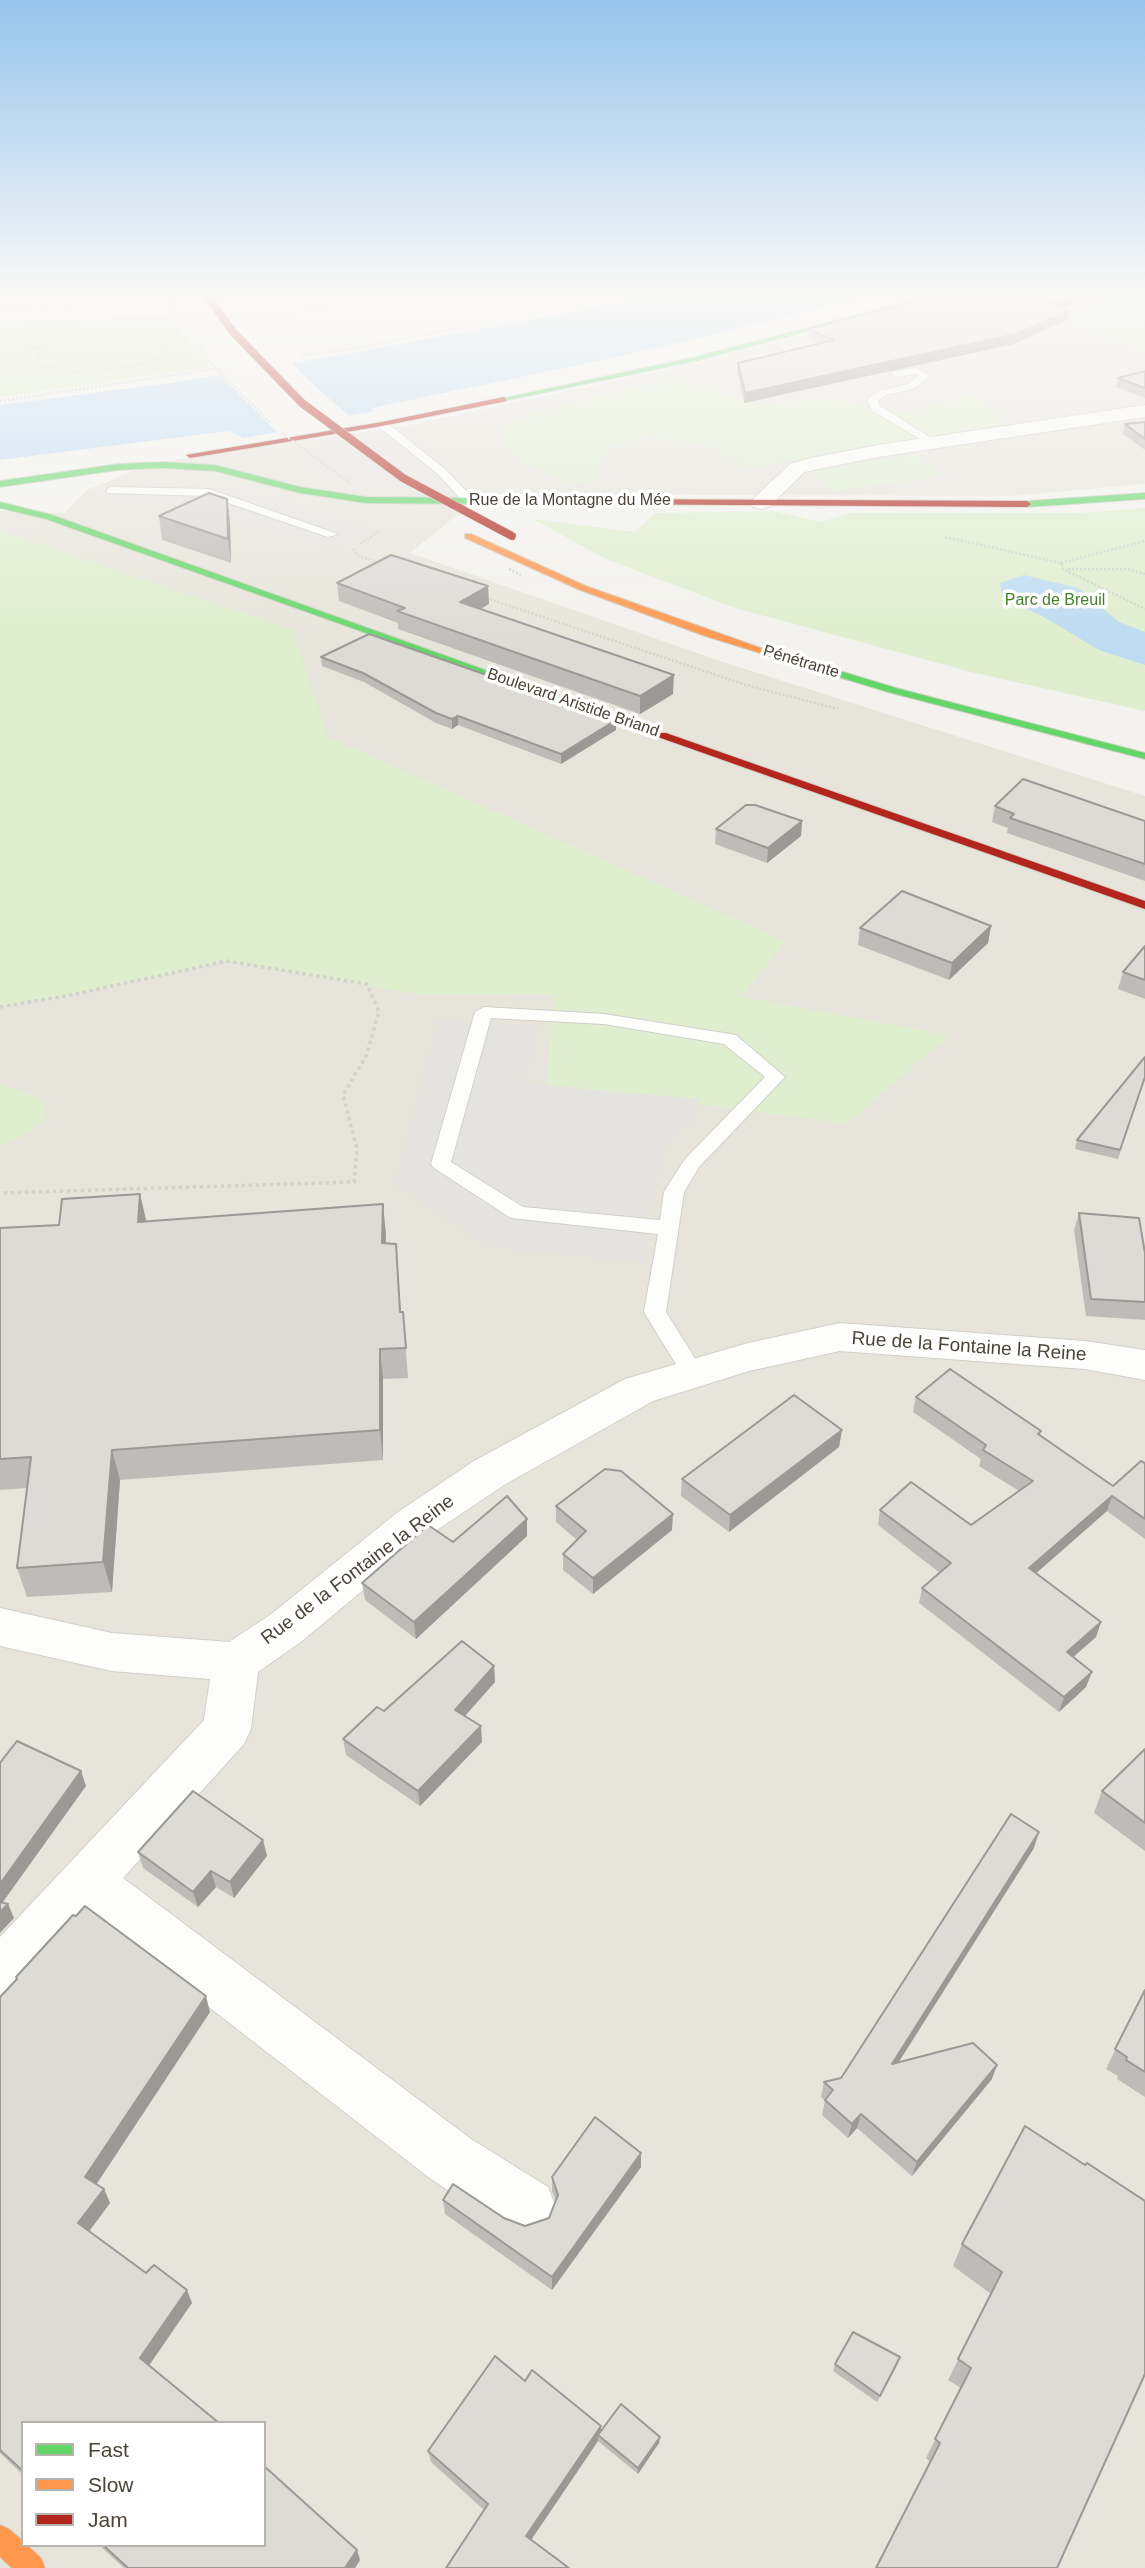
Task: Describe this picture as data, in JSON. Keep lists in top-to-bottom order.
{
  "streets": {
    "street": [
      "Rue de la Montagne du Mée",
      "Pénétrante",
      "Boulevard Aristide Briand",
      "Rue de la Fontaine la Reine"
    ]
  },
  "parks": ["Parc de Breuil"],
  "legend": ["Fast", "Slow", "Jam"]
}
